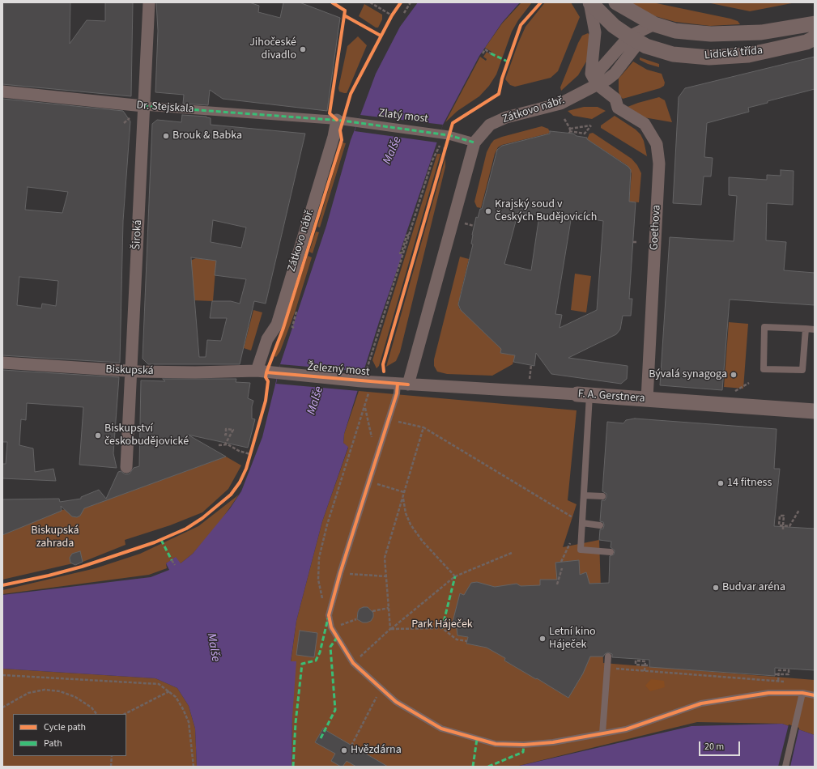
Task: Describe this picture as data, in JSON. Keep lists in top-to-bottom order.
{
  "streets": {
    "street": [
      "Lidická třída",
      "Dr. Stejskala",
      "Zátkovo nábř.",
      "Zlatý most",
      "Goethova",
      "Široká",
      "Železný most",
      "Biskupská",
      "F. A. Gerstnera"
    ]
  },
  "crossings": [
    ["Dr. Stejskala", "Zlatý most"],
    ["Dr. Stejskala", "Široká"],
    ["Zátkovo nábř.", "Zlatý most"],
    ["Zátkovo nábř.", "Goethova"],
    ["Zátkovo nábř.", "Železný most"],
    ["Zátkovo nábř.", "F. A. Gerstnera"],
    ["Goethova", "F. A. Gerstnera"],
    ["Široká", "Biskupská"],
    ["Železný most", "Biskupská"],
    ["Železný most", "F. A. Gerstnera"]
  ],
  "water": ["Malše"],
  "parks": ["Biskupská zahrada", "Park Háječek"],
  "places": [
    "Jihočeské divadlo",
    "Brouk & Babka",
    "Krajský soud v Českých Budějovicích",
    "Bývalá synagoga",
    "Biskupství českobudějovické",
    "14 fitness",
    "Budvar aréna",
    "Letní kino Háječek",
    "Hvězdárna"
  ],
  "legend": ["Cycle path", "Path"],
  "scale_bar": "20 m"
}
